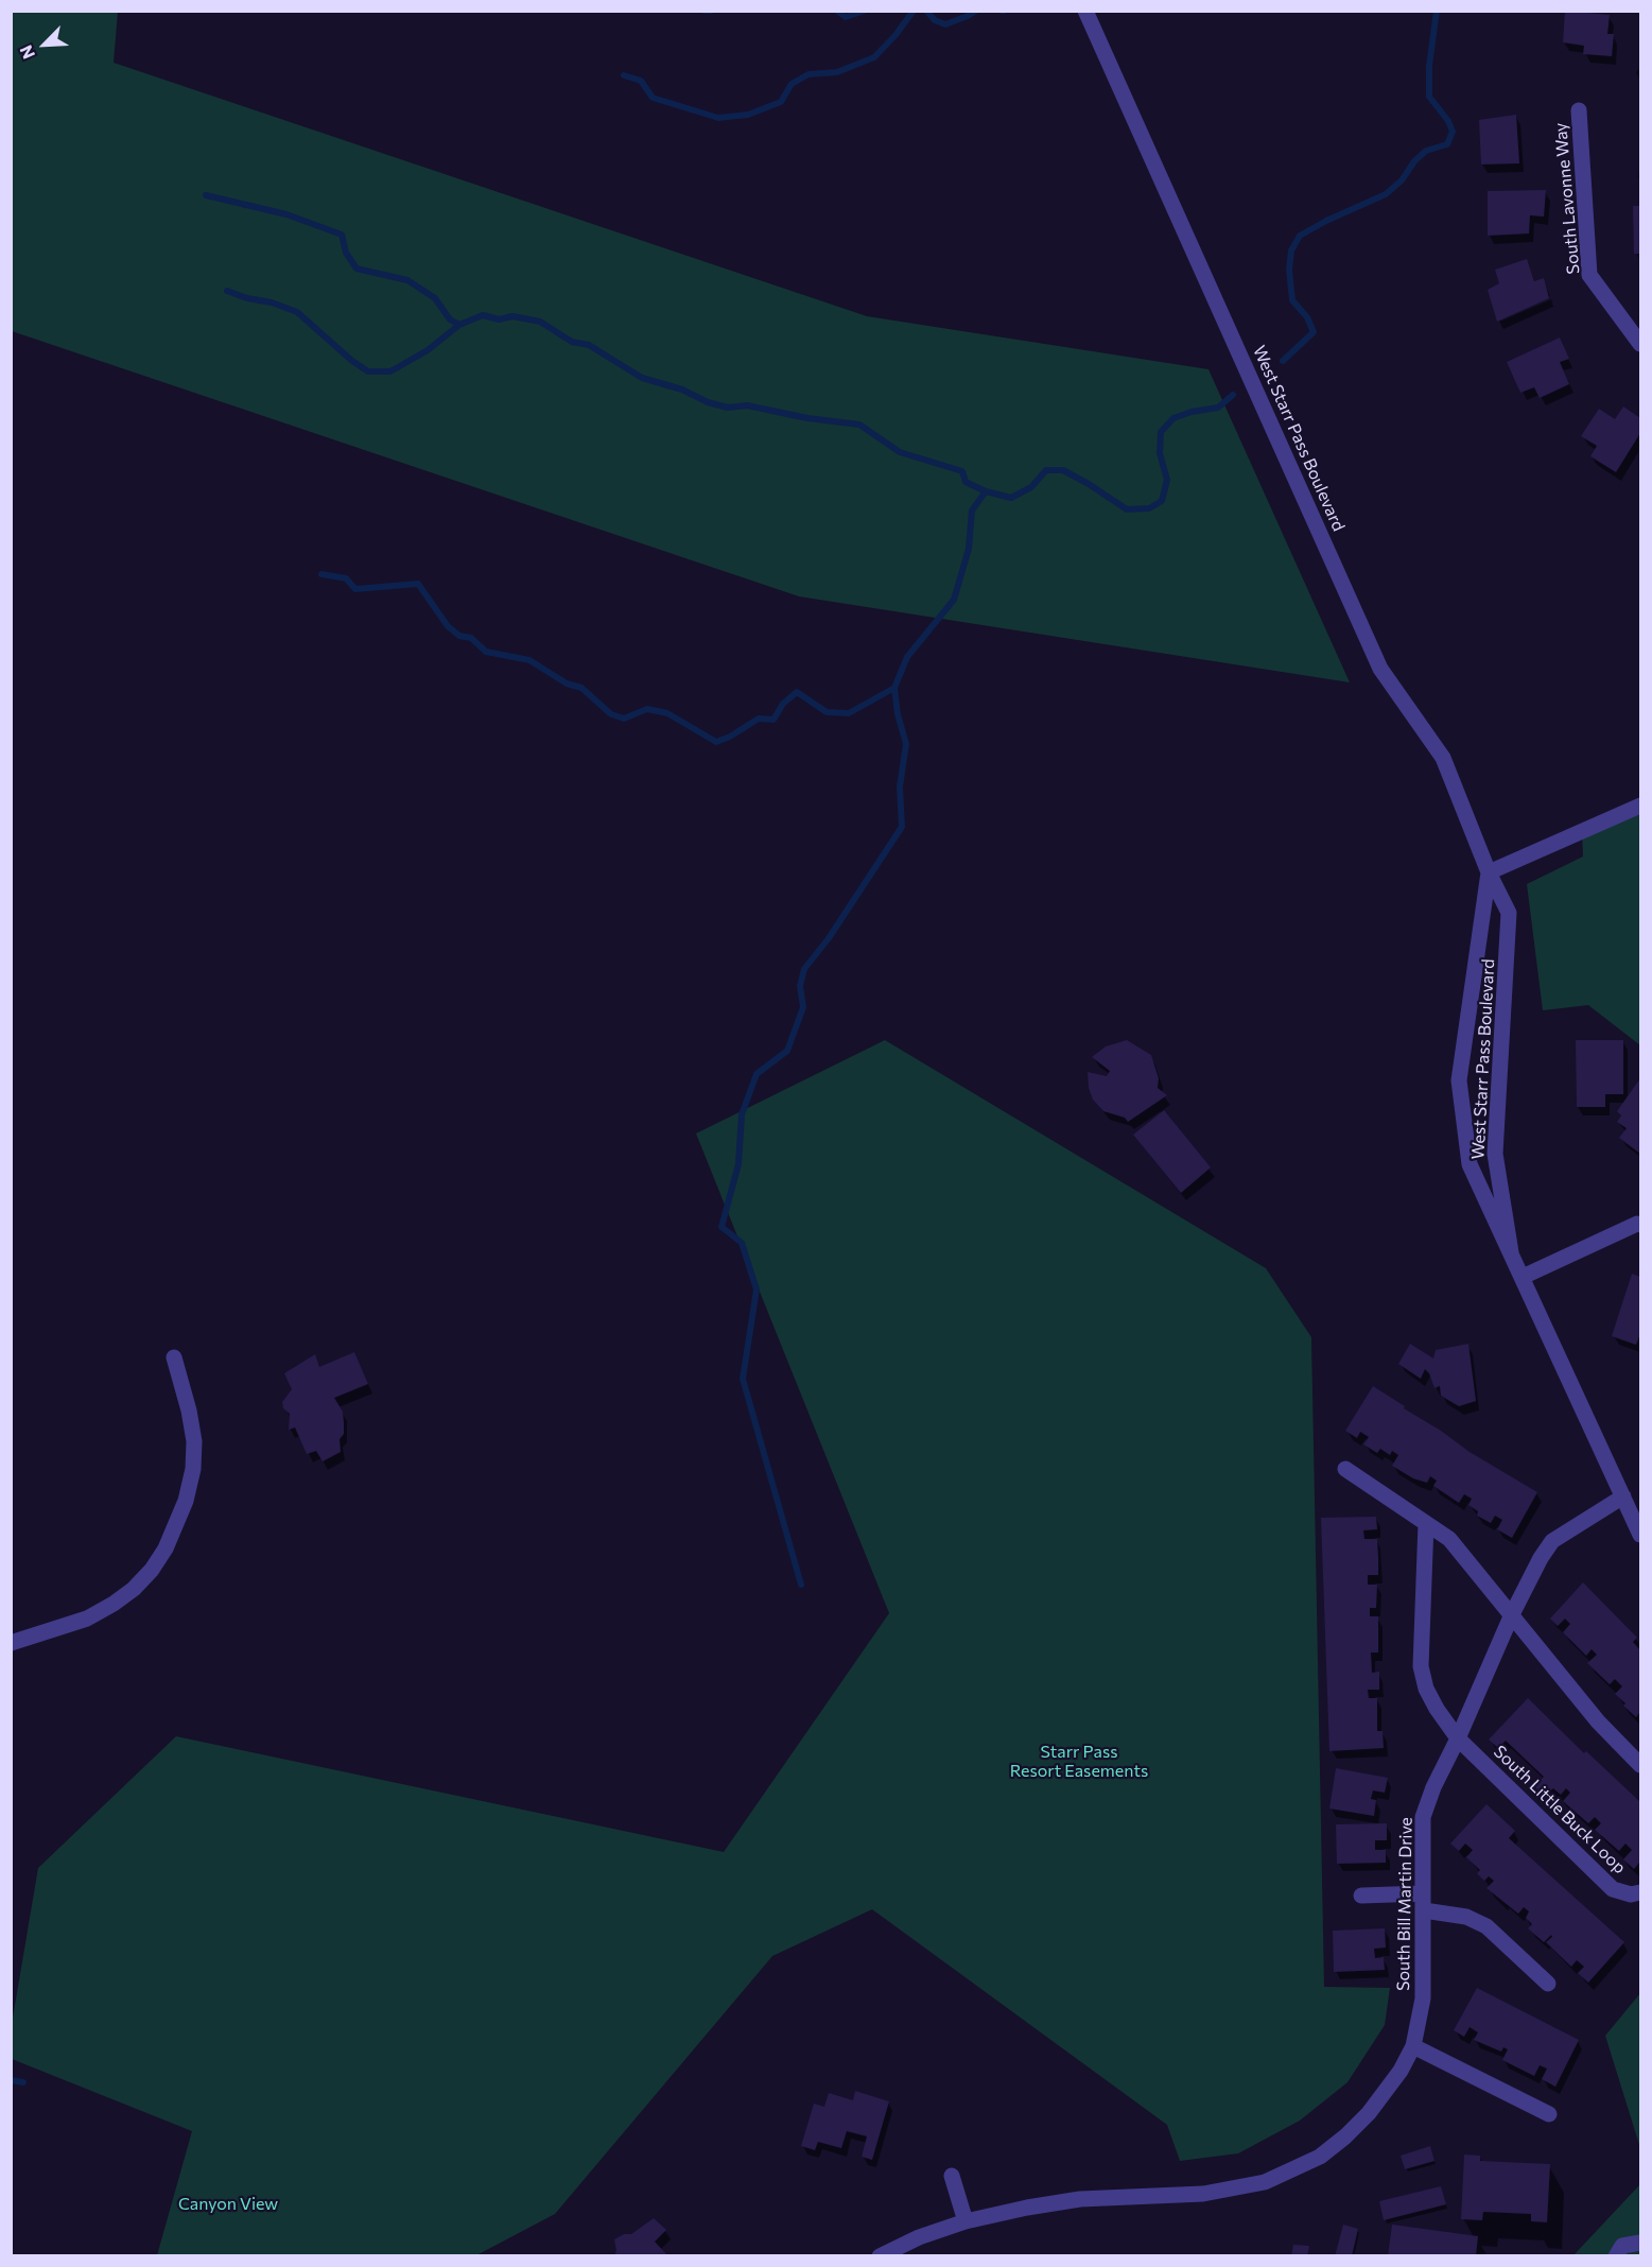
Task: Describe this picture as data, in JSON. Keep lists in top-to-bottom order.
{
  "streets": {
    "street": [
      "South Lavonne Way",
      "West Starr Pass Boulevard",
      "South Little Buck Loop",
      "South Bill Martin Drive"
    ]
  },
  "crossings": [
    ["West Starr Pass Boulevard", "South Bill Martin Drive"],
    ["South Little Buck Loop", "South Bill Martin Drive"]
  ],
  "parks": ["Starr Pass Resort Easements", "Canyon View"],
  "north": "bottom left"
}
